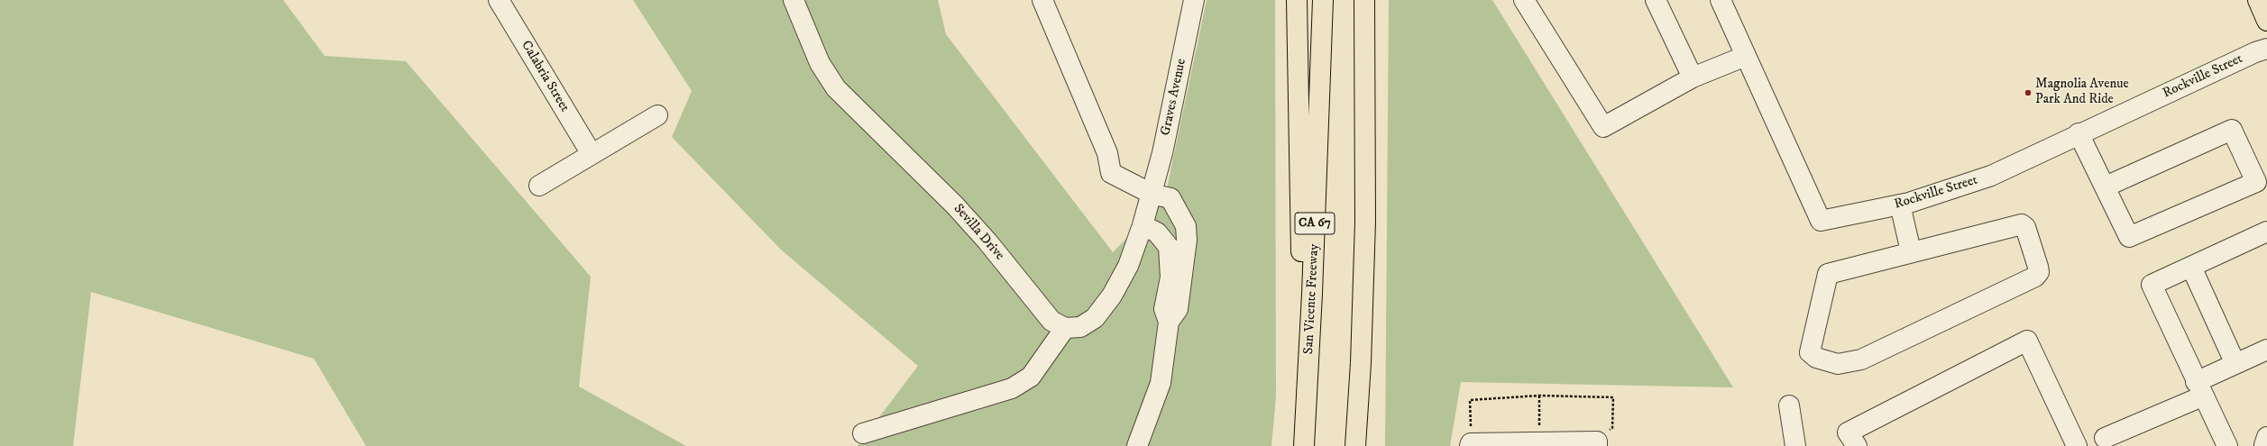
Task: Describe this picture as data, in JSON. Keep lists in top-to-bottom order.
{
  "streets": {
    "main road": ["CA 67", "San Vicente Freeway"],
    "street": [
      "Calabria Street",
      "Rockville Street",
      "Graves Avenue",
      "Sevilla Drive"
    ]
  },
  "places": ["Magnolia Avenue Park And Ride"]
}
